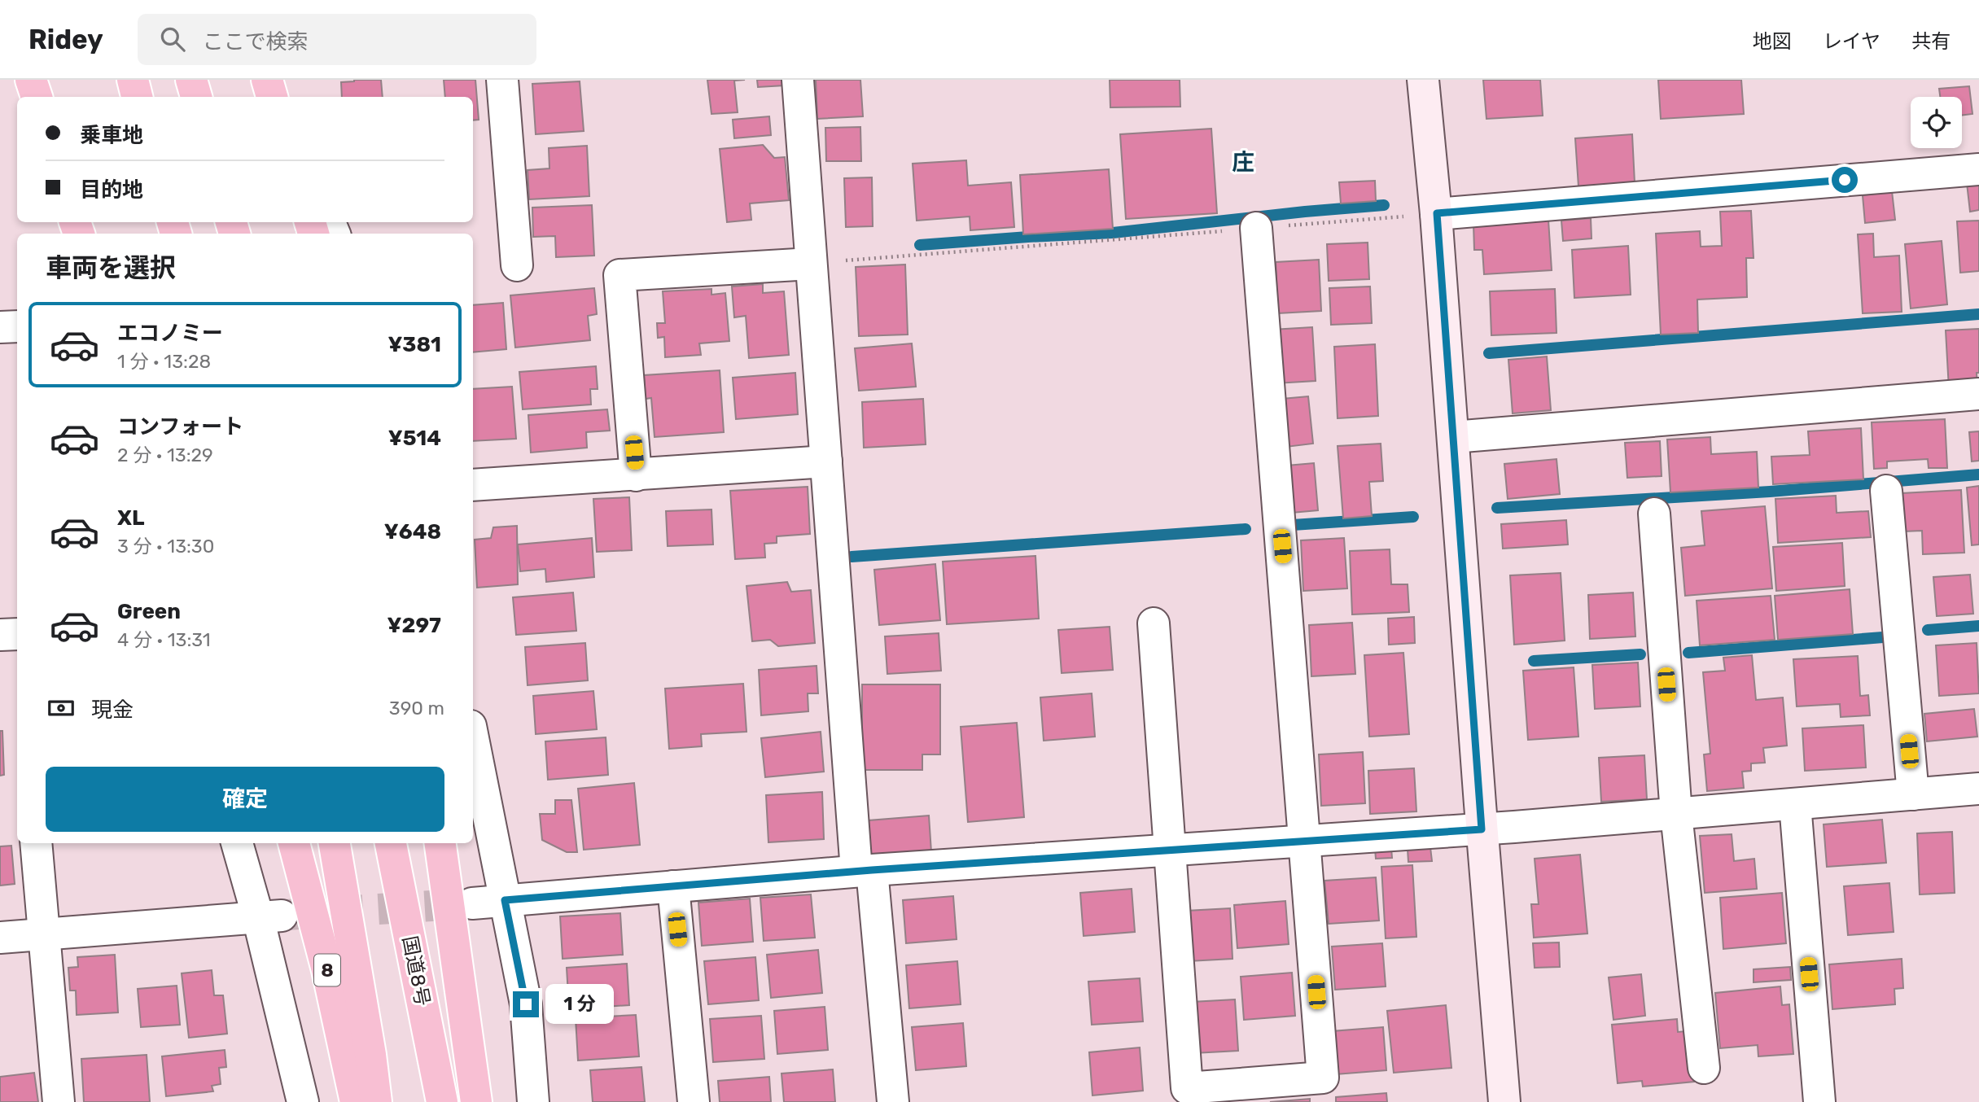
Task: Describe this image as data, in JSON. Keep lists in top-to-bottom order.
{
  "streets": {
    "highway": ["8", "国道8号"]
  },
  "districts": ["庄"],
  "page": {
    "header": "Ridey",
    "search": "ここで検索",
    "nav": ["地図", "レイヤ", "共有"],
    "banner": ["乗車地", "目的地"],
    "heading": "車両を選択",
    "list": [
      {
        "name": "エコノミー",
        "note": "1 分 · 13:28",
        "value": "¥381"
      },
      {
        "name": "コンフォート",
        "note": "2 分 · 13:29",
        "value": "¥514"
      },
      {
        "name": "XL",
        "note": "3 分 · 13:30",
        "value": "¥648"
      },
      {
        "name": "Green",
        "note": "4 分 · 13:31",
        "value": "¥297"
      }
    ],
    "pay": ["現金", "390 m"],
    "buttons": "確定",
    "bubble": "1 分"
  }
}
